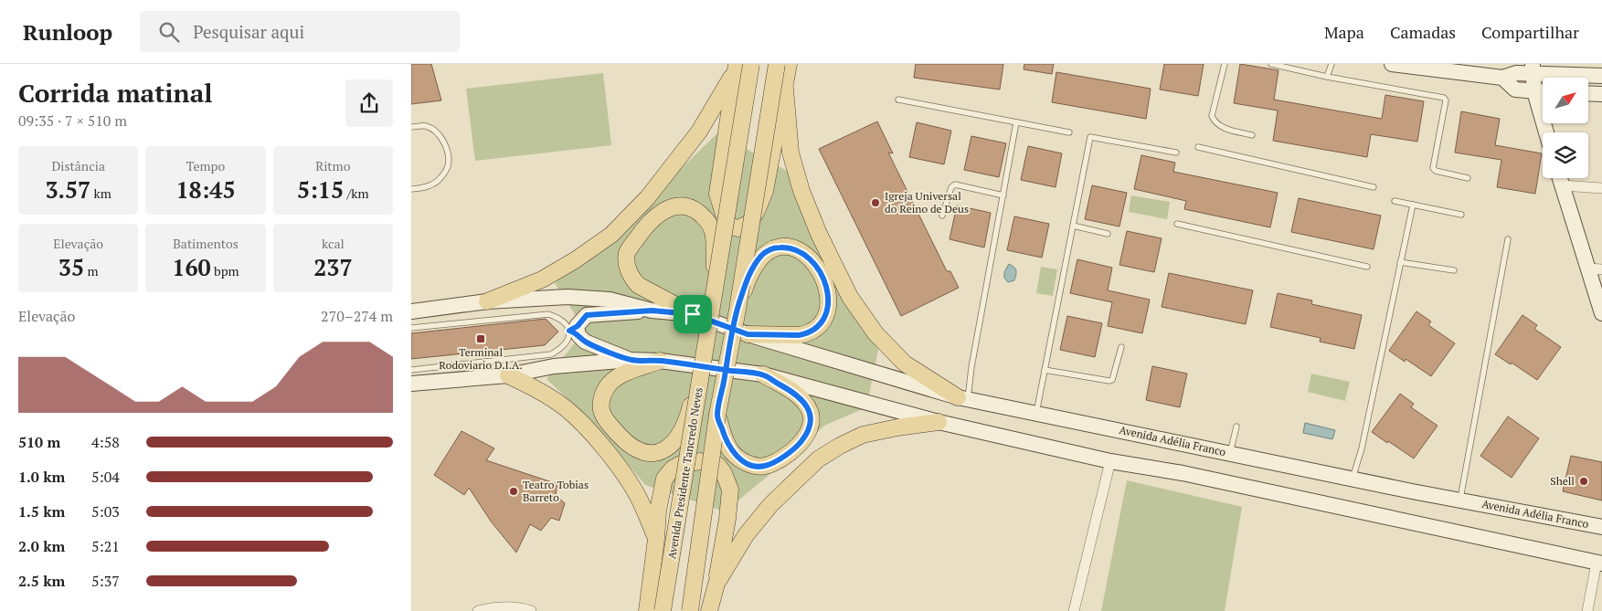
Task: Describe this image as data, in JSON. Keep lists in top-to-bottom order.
{
  "streets": {
    "main road": ["Avenida Adélia Franco", "Avenida Presidente Tancredo Neves"]
  },
  "places": {
    "other": ["Igreja Universal do Reino de Deus", "Shell", "Teatro Tobias Barreto"],
    "transit": ["Terminal Rodoviario D.I.A."]
  },
  "north": "top right",
  "page": {
    "header": "Runloop",
    "search": "Pesquisar aqui",
    "nav": ["Mapa", "Camadas", "Compartilhar"],
    "heading": ["Corrida matinal", "09:35 · 7 × 510 m"],
    "stats": [
      ["Distância", "3.57 km"],
      ["Tempo", "18:45"],
      ["Ritmo", "5:15 /km"],
      ["Elevação", "35 m"],
      ["Batimentos", "160 bpm"],
      ["kcal", "237"]
    ],
    "chart": ["Elevação", "270–274 m"],
    "list": [
      {
        "name": "510 m",
        "note": "4:58"
      },
      {
        "name": "1.0 km",
        "note": "5:04"
      },
      {
        "name": "1.5 km",
        "note": "5:03"
      },
      {
        "name": "2.0 km",
        "note": "5:21"
      },
      {
        "name": "2.5 km",
        "note": "5:37"
      }
    ]
  }
}
